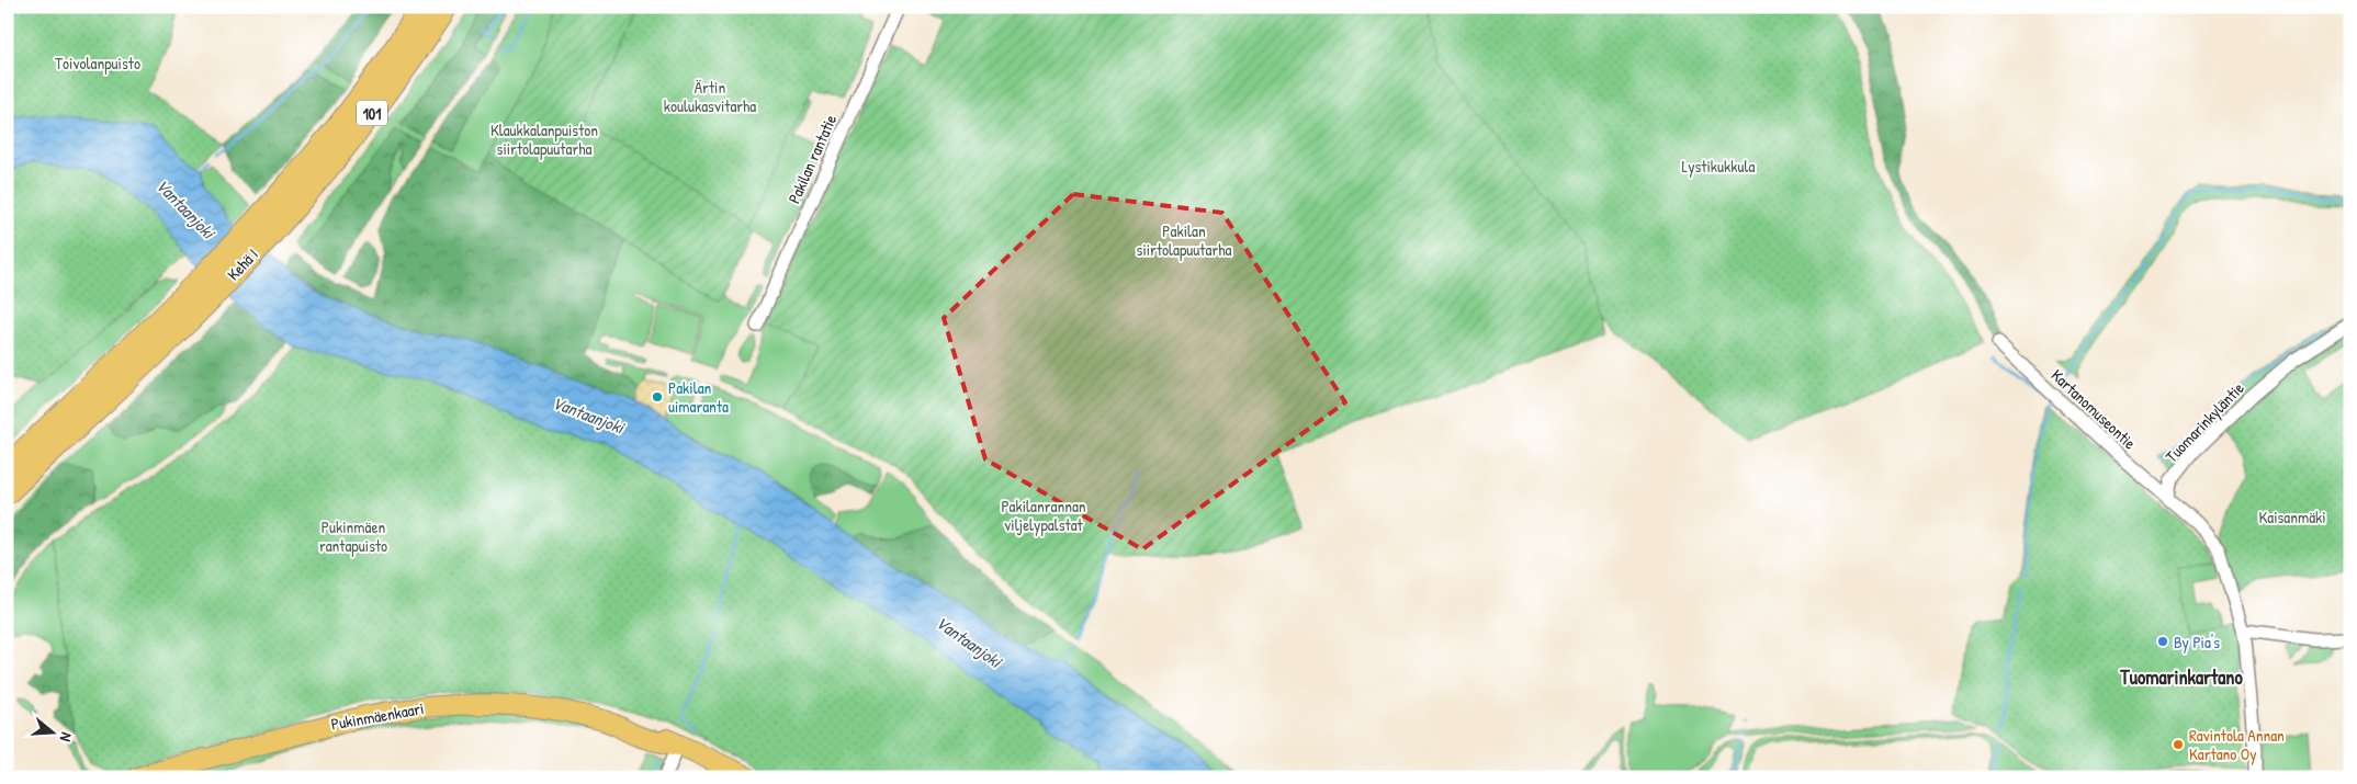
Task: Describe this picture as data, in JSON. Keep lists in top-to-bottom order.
{
  "streets": {
    "highway": ["101", "Kehä I"],
    "main road": ["Pukinmäenkaari"],
    "street": ["Pakilan rantatie", "Kartanomuseontie", "Tuomarinkyläntie"]
  },
  "crossings": [
    ["Kartanomuseontie", "Tuomarinkyläntie"]
  ],
  "districts": ["Tuomarinkartano"],
  "water": ["Vantaanjoki"],
  "parks": [
    "Toivolanpuisto",
    "Ärtin koulukasvitarha",
    "Klaukkalanpuiston siirtolapuutarha",
    "Lystikukkula",
    "Pakilan siirtolapuutarha",
    "Pakilanrannan viljelypalstat",
    "Kaisanmäki",
    "Pukinmäen rantapuisto"
  ],
  "places": ["Pakilan uimaranta", "By Pia's", "Ravintola Annan Kartano Oy"],
  "north": "right"
}
